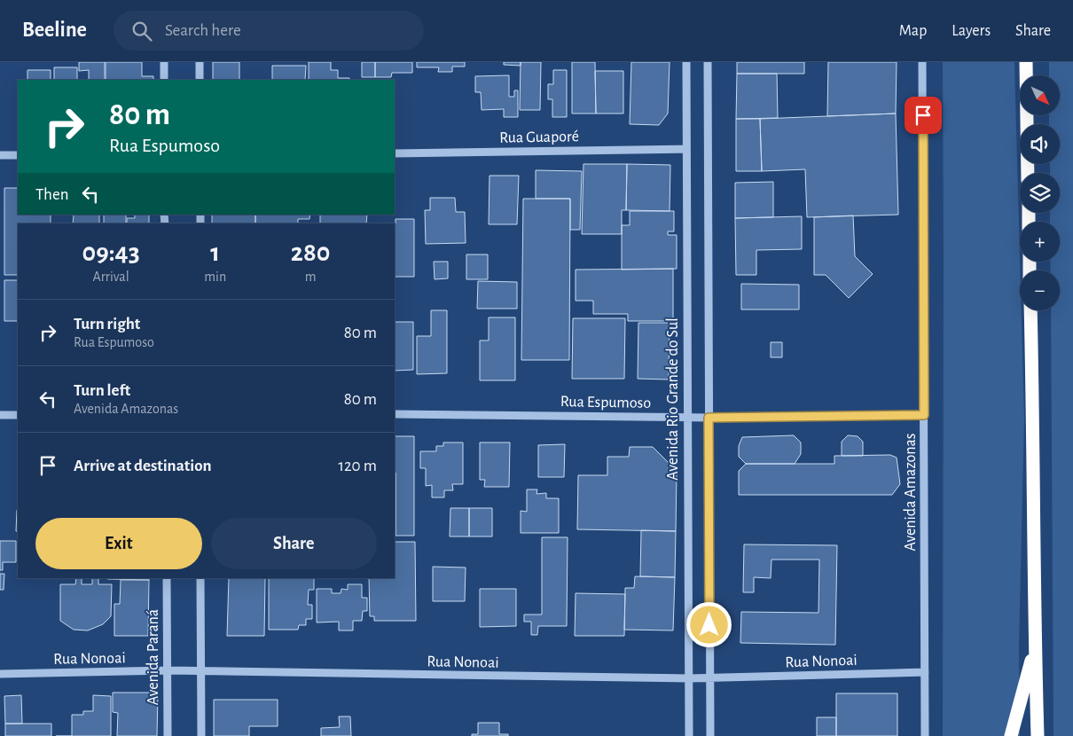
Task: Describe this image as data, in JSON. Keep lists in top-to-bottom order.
{
  "streets": {
    "street": [
      "Rua Guaporé",
      "Avenida Rio Grande do Sul",
      "Rua Espumoso",
      "Avenida Amazonas",
      "Avenida Paraná",
      "Rua Nonoai"
    ]
  },
  "crossings": [
    ["Rua Guaporé", "Avenida Rio Grande do Sul"],
    ["Avenida Rio Grande do Sul", "Rua Espumoso"],
    ["Avenida Rio Grande do Sul", "Rua Nonoai"],
    ["Rua Espumoso", "Avenida Amazonas"],
    ["Avenida Amazonas", "Rua Nonoai"],
    ["Avenida Paraná", "Rua Nonoai"]
  ],
  "north": "bottom right",
  "page": {
    "header": "Beeline",
    "search": "Search here",
    "nav": ["Map", "Layers", "Share"],
    "map_buttons": ["+", "−"],
    "turn": ["80 m", "Rua Espumoso"],
    "then": "Then",
    "eta": [
      "09:43",
      "Arrival",
      "1",
      "min",
      "280",
      "m"
    ],
    "list": [
      {
        "name": "Turn right",
        "note": "Rua Espumoso",
        "value": "80 m"
      },
      {
        "name": "Turn left",
        "note": "Avenida Amazonas",
        "value": "80 m"
      },
      {
        "name": "Arrive at destination",
        "value": "120 m"
      }
    ],
    "buttons": ["Exit", "Share"]
  }
}
